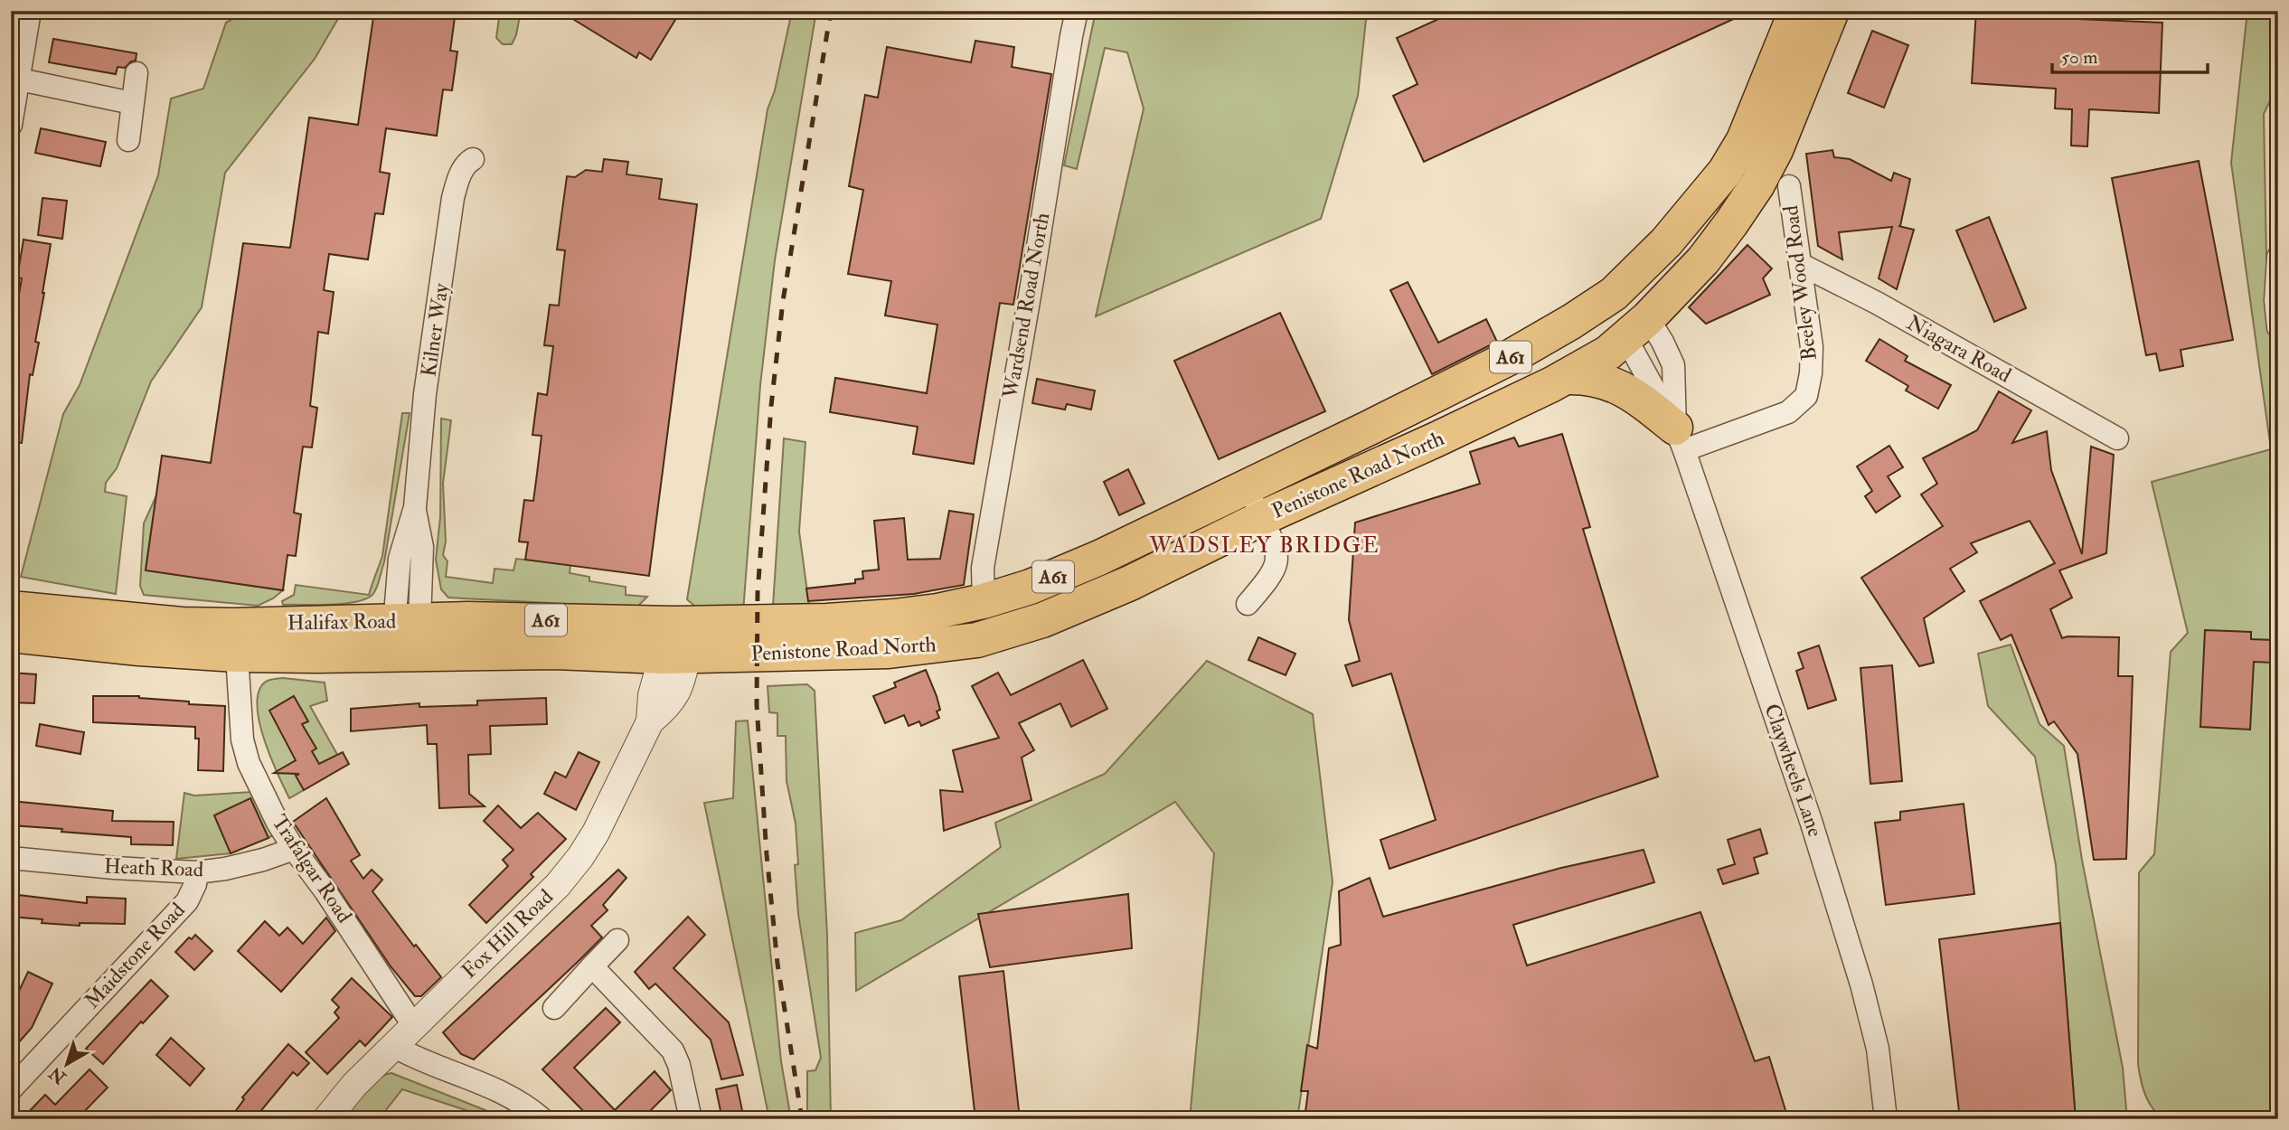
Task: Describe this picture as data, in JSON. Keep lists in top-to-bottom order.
{
  "streets": {
    "highway": ["A61", "Penistone Road North", "Halifax Road"],
    "street": [
      "Beeley Wood Road",
      "Wardsend Road North",
      "Kilner Way",
      "Niagara Road",
      "Claywheels Lane",
      "Heath Road",
      "Trafalgar Road",
      "Fox Hill Road",
      "Maidstone Road"
    ]
  },
  "crossings": [
    ["Beeley Wood Road", "Niagara Road"],
    ["Beeley Wood Road", "Claywheels Lane"],
    ["Wardsend Road North", "Penistone Road North"],
    ["Kilner Way", "Halifax Road"],
    ["Penistone Road North", "Halifax Road"],
    ["Penistone Road North", "Claywheels Lane"],
    ["Penistone Road North", "Fox Hill Road"],
    ["Halifax Road", "Trafalgar Road"],
    ["Halifax Road", "Fox Hill Road"],
    ["Heath Road", "Trafalgar Road"],
    ["Heath Road", "Maidstone Road"],
    ["Trafalgar Road", "Fox Hill Road"]
  ],
  "districts": ["WADSLEY BRIDGE"],
  "scale_bar": "50 m",
  "north": "bottom left"
}
